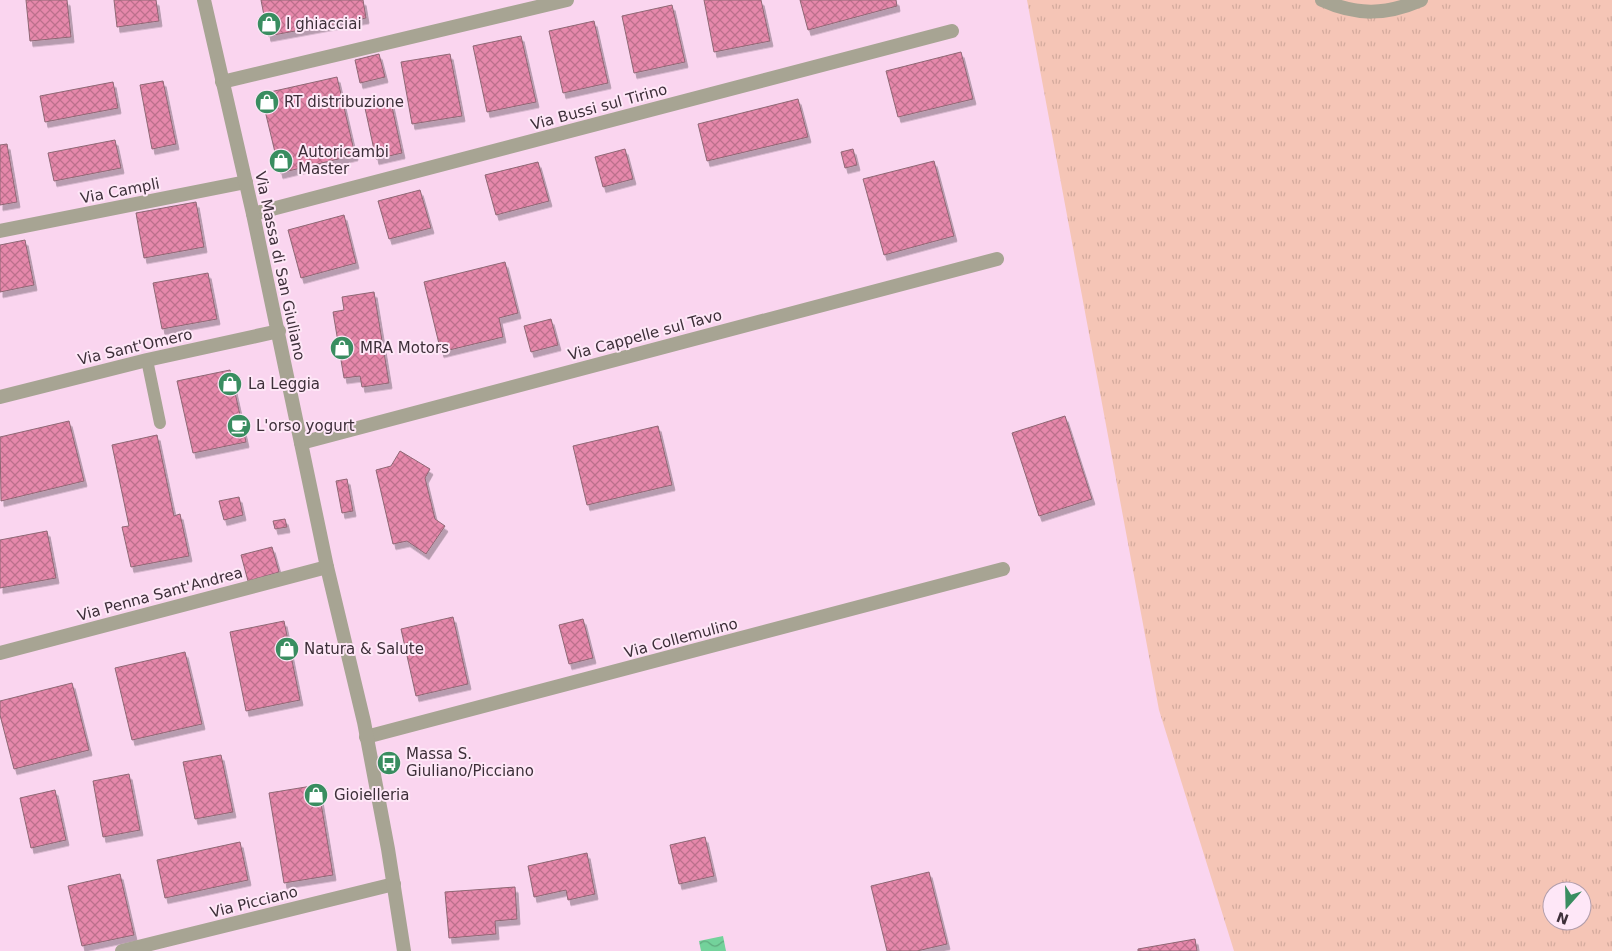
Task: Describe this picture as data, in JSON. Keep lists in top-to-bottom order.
{
  "streets": {
    "street": [
      "Via Bussi sul Tirino",
      "Via Campli",
      "Via Massa di San Giuliano",
      "Via Cappelle sul Tavo",
      "Via Sant'Omero",
      "Via Penna Sant'Andrea",
      "Via Collemulino",
      "Via Picciano"
    ]
  },
  "crossings": [
    ["Via Bussi sul Tirino", "Via Massa di San Giuliano"],
    ["Via Campli", "Via Massa di San Giuliano"],
    ["Via Massa di San Giuliano", "Via Cappelle sul Tavo"],
    ["Via Massa di San Giuliano", "Via Sant'Omero"],
    ["Via Massa di San Giuliano", "Via Penna Sant'Andrea"],
    ["Via Massa di San Giuliano", "Via Collemulino"],
    ["Via Massa di San Giuliano", "Via Picciano"]
  ],
  "places": {
    "shop": [
      "I ghiacciai",
      "RT distribuzione",
      "Autoricambi Master",
      "MRA Motors",
      "La Leggia",
      "Natura & Salute",
      "Gioielleria"
    ],
    "cafe": ["L'orso yogurt"],
    "bus stop": ["Massa S. Giuliano/Picciano"]
  },
  "north": "bottom"
}
